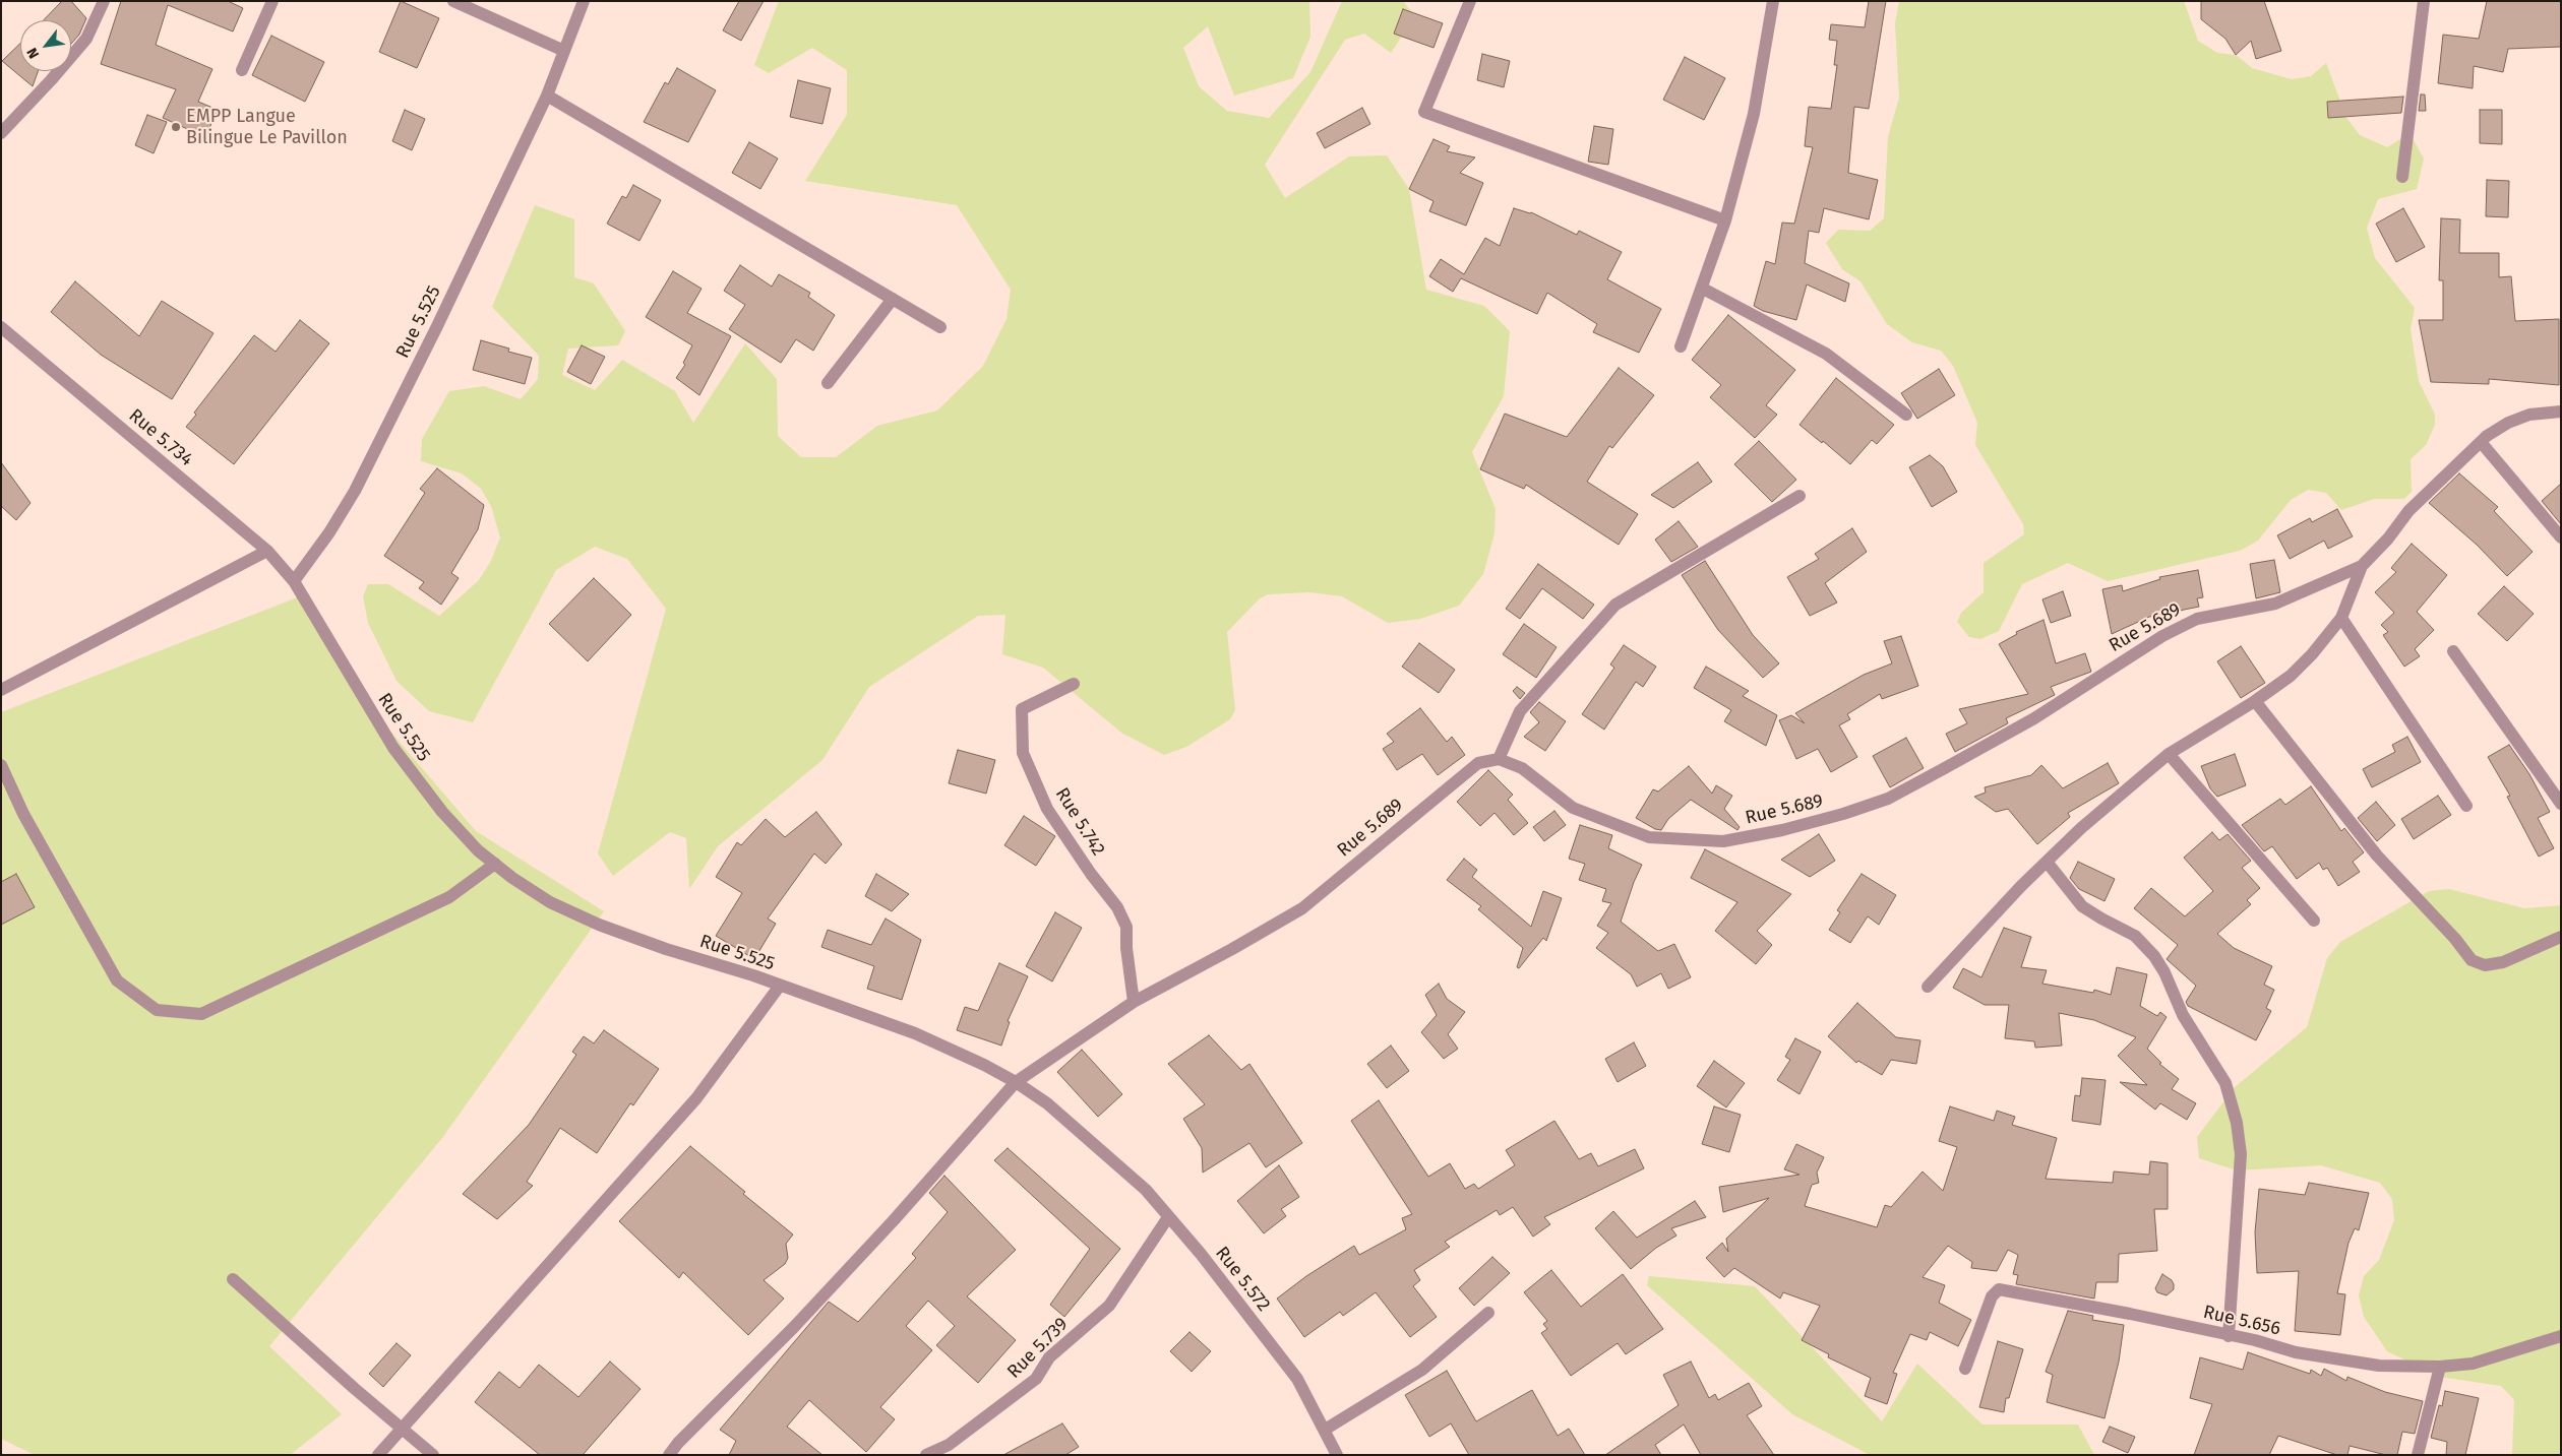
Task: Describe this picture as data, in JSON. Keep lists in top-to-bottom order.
{
  "streets": {
    "street": [
      "Rue 5.525",
      "Rue 5.734",
      "Rue 5.689",
      "Rue 5.742",
      "Rue 5.572",
      "Rue 5.656",
      "Rue 5.739"
    ]
  },
  "crossings": [
    ["Rue 5.525", "Rue 5.734"],
    ["Rue 5.525", "Rue 5.689"],
    ["Rue 5.525", "Rue 5.572"],
    ["Rue 5.689", "Rue 5.742"],
    ["Rue 5.572", "Rue 5.739"]
  ],
  "places": ["EMPP Langue Bilingue Le Pavillon"],
  "north": "bottom left"
}
